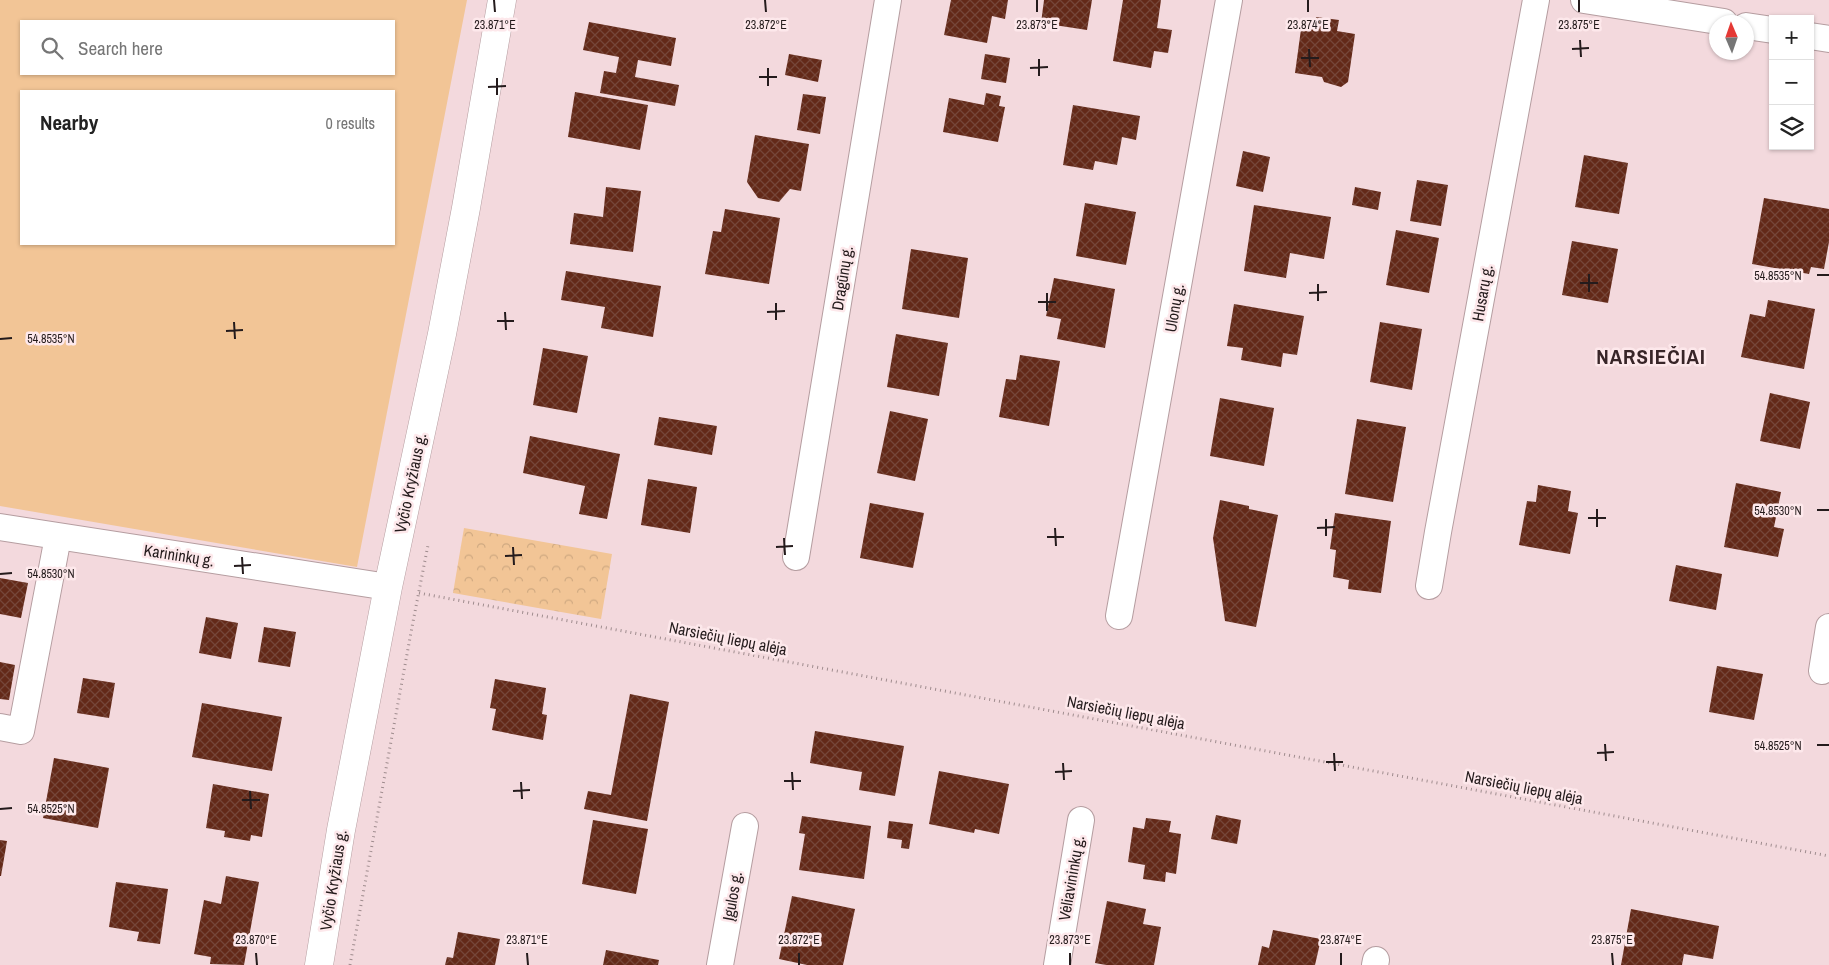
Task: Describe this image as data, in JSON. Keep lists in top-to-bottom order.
{
  "streets": {
    "street": [
      "Dragūnų g.",
      "Husarų g.",
      "Ulonų g.",
      "Vyčio Kryžiaus g.",
      "Karininkų g.",
      "Vėliavininkų g.",
      "Įgulos g."
    ],
    "path": ["Narsiečių liepų alėja"]
  },
  "crossings": [
    ["Vyčio Kryžiaus g.", "Karininkų g."]
  ],
  "districts": ["NARSIEČIAI"],
  "north": "top",
  "page": {
    "map_buttons": ["+", "−"],
    "search": "Search here",
    "heading": ["Nearby", "0 results"]
  },
  "coordinates": [
    "23.871°E",
    "23.872°E",
    "23.873°E",
    "23.874°E",
    "23.875°E",
    "54.8535°N",
    "54.8530°N",
    "54.8525°N",
    "23.870°E"
  ]
}
